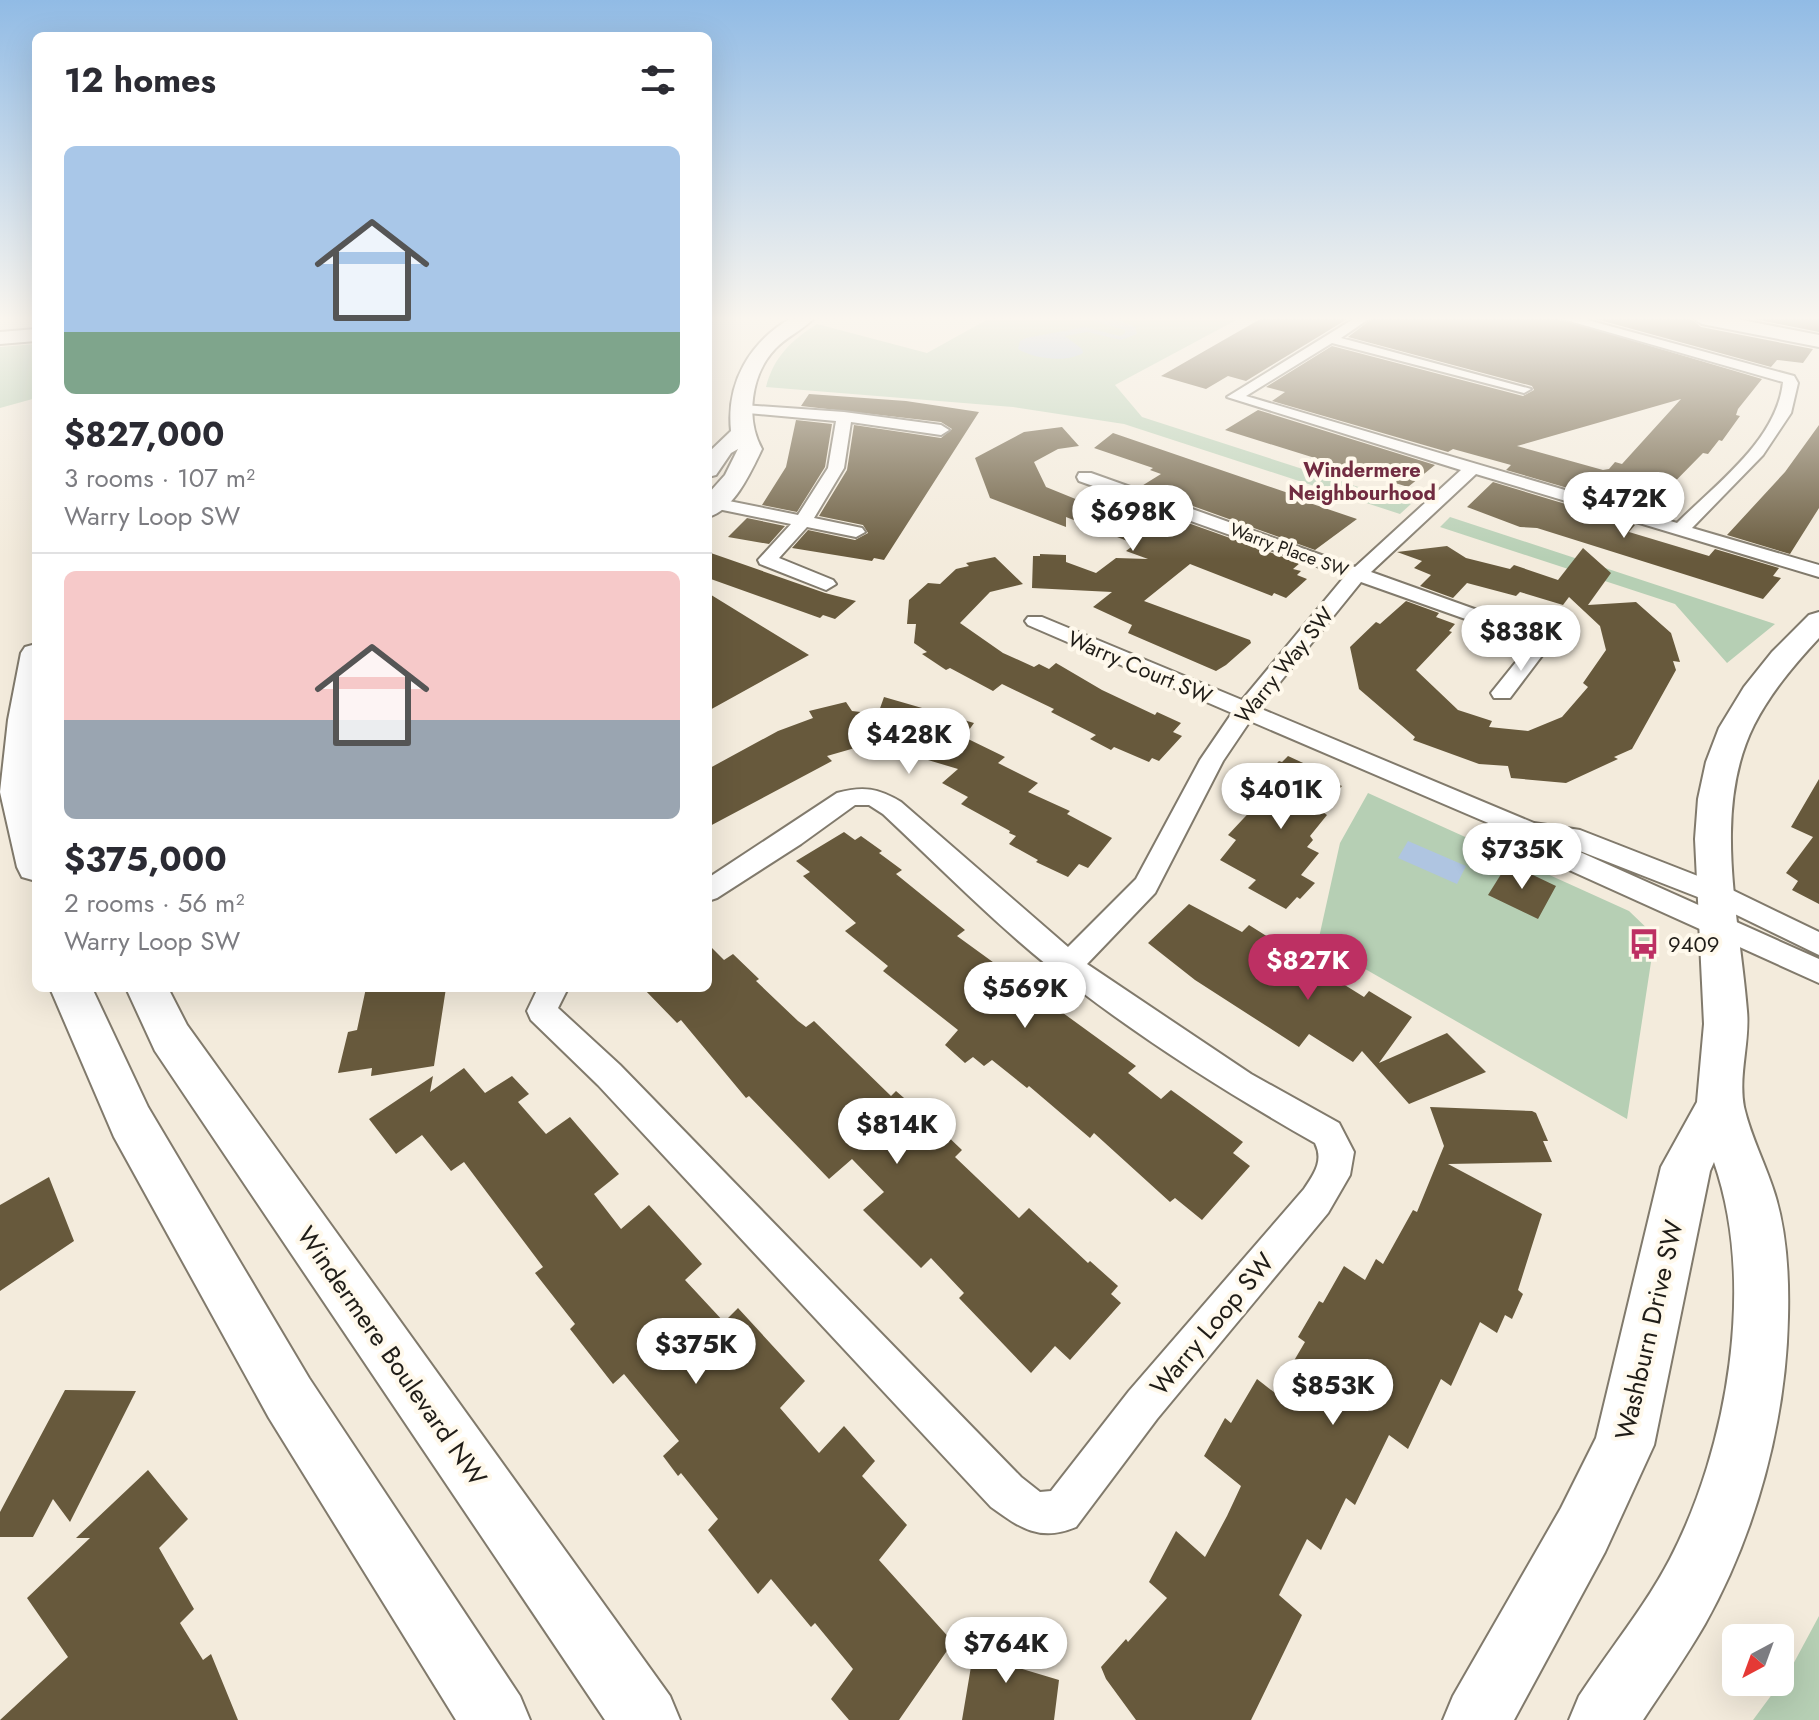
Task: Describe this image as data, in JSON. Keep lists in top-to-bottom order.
{
  "streets": {
    "street": [
      "Warry Place SW",
      "Warry Way SW",
      "Warry Court SW",
      "Warry Loop SW",
      "Washburn Drive SW",
      "Windermere Boulevard NW"
    ]
  },
  "crossings": [
    ["Warry Place SW", "Warry Way SW"],
    ["Warry Way SW", "Warry Court SW"],
    ["Warry Way SW", "Warry Loop SW"],
    ["Warry Court SW", "Washburn Drive SW"]
  ],
  "districts": ["Windermere Neighbourhood"],
  "places": {
    "bus stop": ["9409"]
  },
  "north": "bottom left",
  "page": {
    "heading": "12 homes",
    "list": [
      {
        "name": "$827,000",
        "note": "3 rooms · 107 m² · Warry Loop SW"
      },
      {
        "name": "$375,000",
        "note": "2 rooms · 56 m² · Warry Loop SW"
      }
    ],
    "price": [
      "$472K",
      "$698K",
      "$838K",
      "$428K",
      "$401K",
      "$735K",
      "$827K",
      "$569K",
      "$814K",
      "$375K",
      "$853K",
      "$764K"
    ]
  }
}
